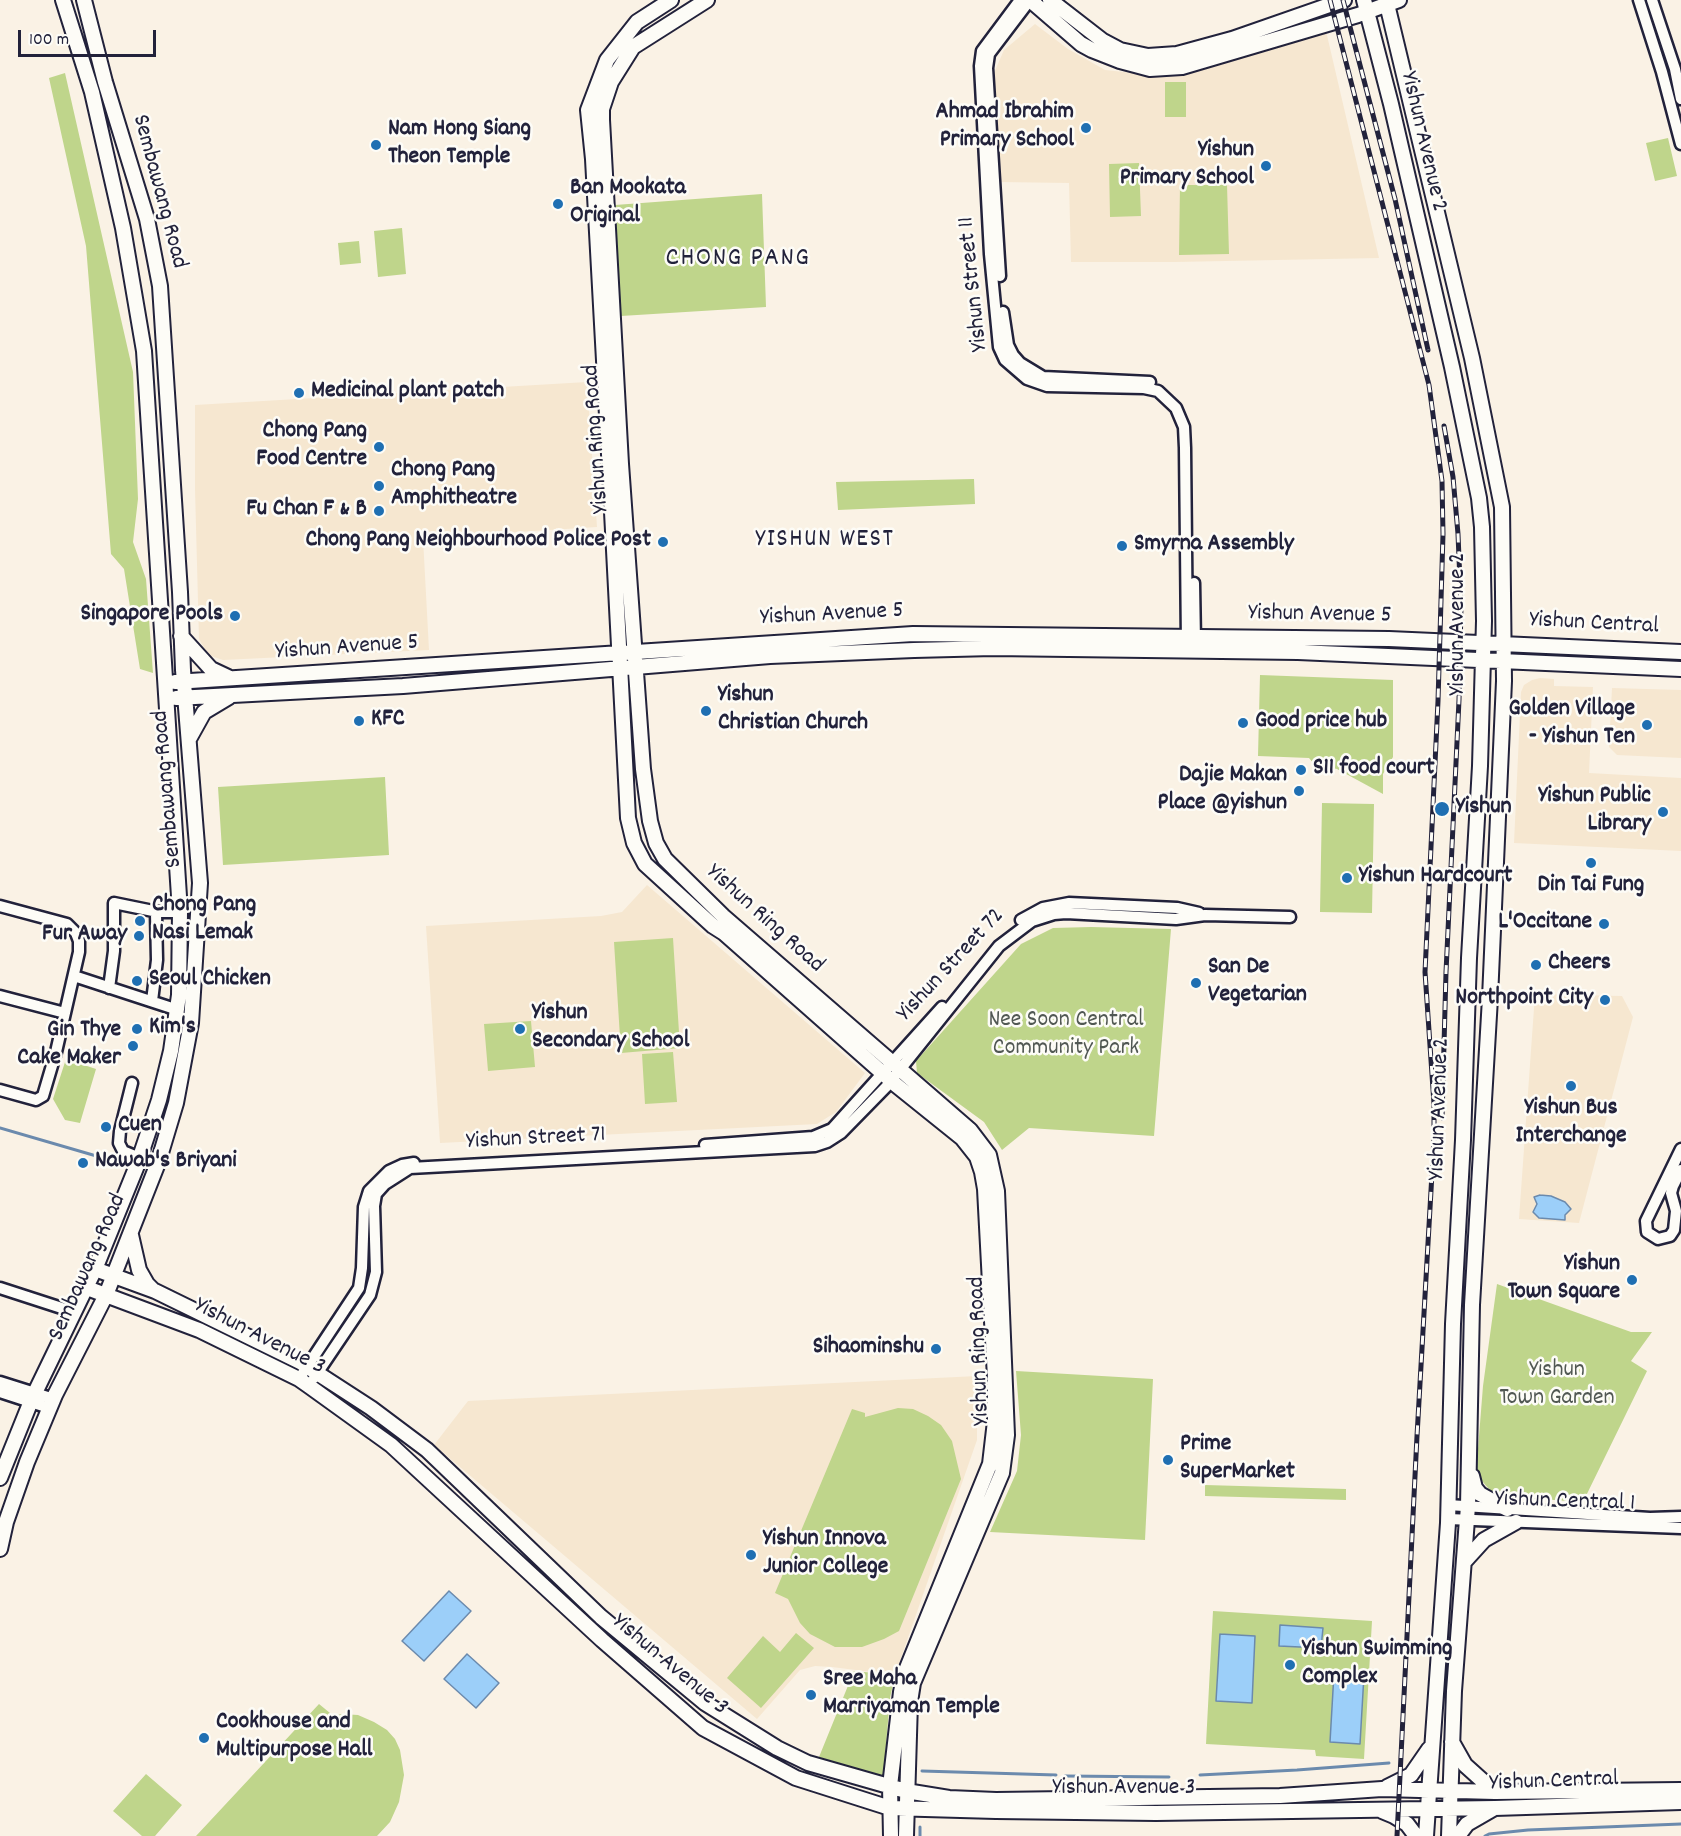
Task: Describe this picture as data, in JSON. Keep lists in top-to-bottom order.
{
  "streets": {
    "main road": [
      "Yishun Avenue 2",
      "Sembawang Road",
      "Yishun Ring Road",
      "Yishun Avenue 5",
      "Yishun Central",
      "Yishun Avenue 3"
    ],
    "street": [
      "Yishun Street 11",
      "Yishun Street 72",
      "Yishun Street 71",
      "Yishun Central 1"
    ]
  },
  "crossings": [
    ["Yishun Avenue 2", "Yishun Avenue 5"],
    ["Yishun Avenue 2", "Yishun Central"],
    ["Yishun Avenue 2", "Yishun Avenue 3"],
    ["Yishun Avenue 2", "Yishun Central 1"],
    ["Sembawang Road", "Yishun Avenue 5"],
    ["Sembawang Road", "Yishun Avenue 3"],
    ["Yishun Street 11", "Yishun Avenue 5"],
    ["Yishun Ring Road", "Yishun Avenue 5"],
    ["Yishun Ring Road", "Yishun Street 72"],
    ["Yishun Ring Road", "Yishun Street 71"],
    ["Yishun Ring Road", "Yishun Avenue 3"],
    ["Yishun Avenue 5", "Yishun Central"],
    ["Yishun Central", "Yishun Avenue 3"],
    ["Yishun Street 72", "Yishun Street 71"],
    ["Yishun Street 71", "Yishun Avenue 3"]
  ],
  "districts": ["CHONG PANG", "YISHUN WEST"],
  "parks": ["Nee Soon Central Community Park", "Yishun Town Garden"],
  "places": [
    "Ahmad Ibrahim Primary School",
    "Nam Hong Siang Theon Temple",
    "Yishun Primary School",
    "Ban Mookata Original",
    "Medicinal plant patch",
    "Chong Pang Food Centre",
    "Chong Pang Amphitheatre",
    "Fu Chan F & B",
    "Chong Pang Neighbourhood Police Post",
    "Smyrna Assembly",
    "Singapore Pools",
    "Yishun Christian Church",
    "KFC",
    "Good price hub",
    "Golden Village - Yishun Ten",
    "S11 food court",
    "Dajie Makan Place @yishun",
    "Yishun",
    "Yishun Public Library",
    "Din Tai Fung",
    "Yishun Hardcourt",
    "Chong Pang Nasi Lemak",
    "L'Occitane",
    "Fur Away",
    "Cheers",
    "Seoul Chicken",
    "San De Vegetarian",
    "Northpoint City",
    "Kim's",
    "Yishun Secondary School",
    "Gin Thye Cake Maker",
    "Yishun Bus Interchange",
    "Cuen",
    "Nawab's Briyani",
    "Yishun Town Square",
    "Sihaominshu",
    "Prime SuperMarket",
    "Yishun Innova Junior College",
    "Yishun Swimming Complex",
    "Sree Maha Marriyaman Temple",
    "Cookhouse and Multipurpose Hall"
  ],
  "scale_bar": "100 m"
}
